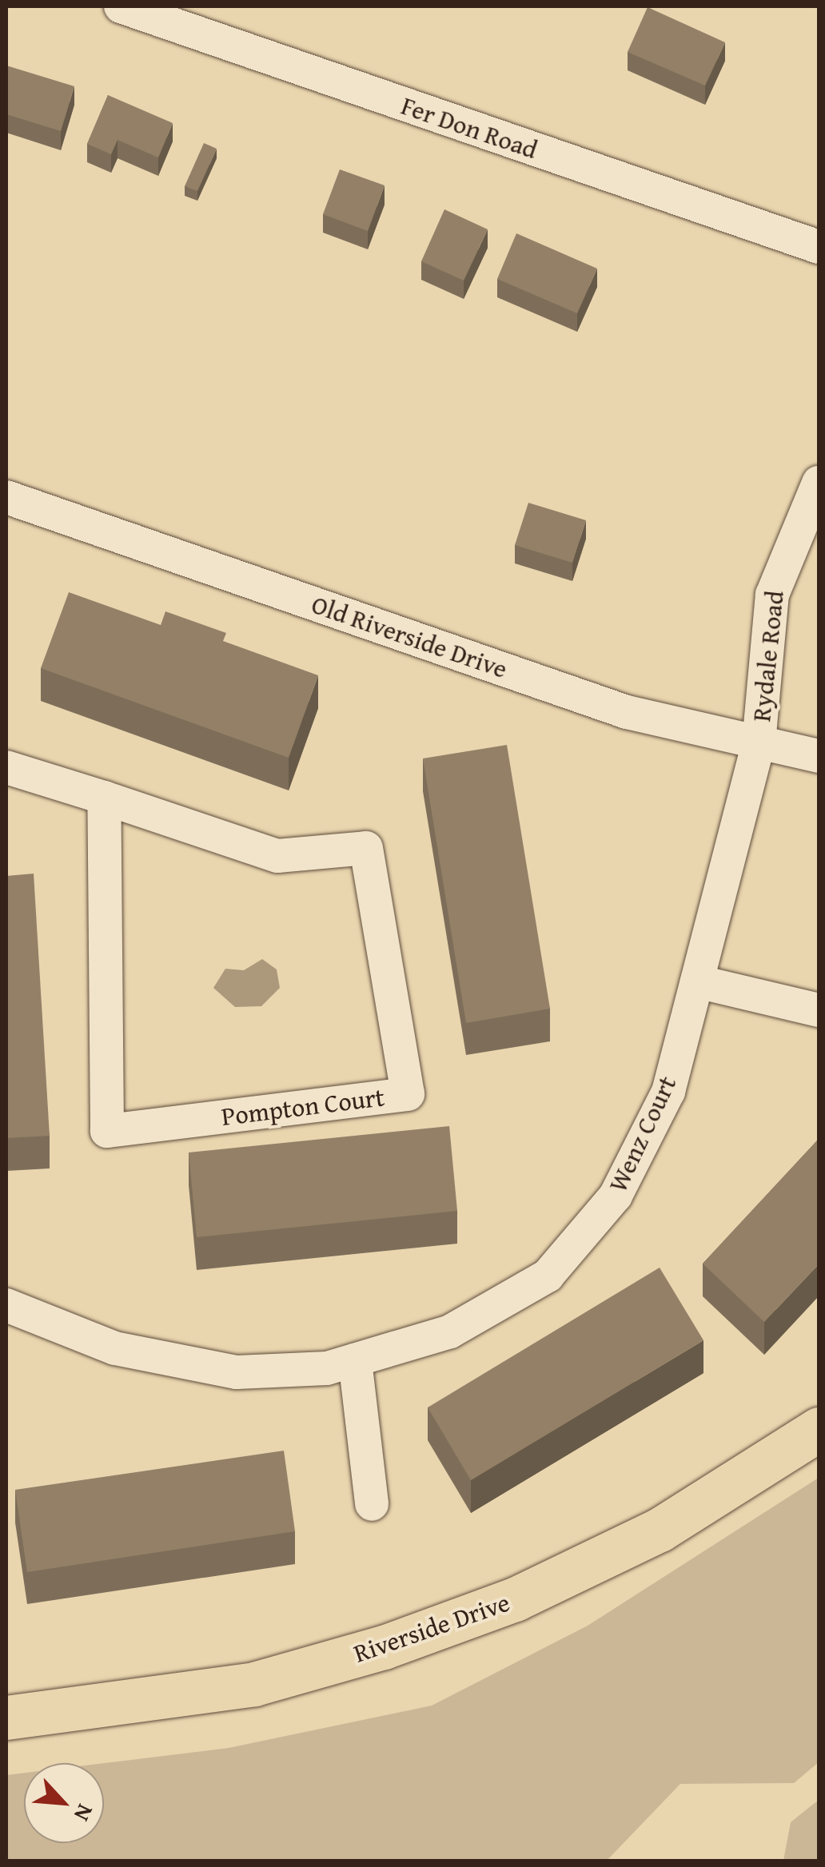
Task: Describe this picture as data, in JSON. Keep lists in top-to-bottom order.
{
  "streets": {
    "main road": ["Riverside Drive"],
    "street": [
      "Fer Don Road",
      "Old Riverside Drive",
      "Rydale Road",
      "Pompton Court",
      "Wenz Court"
    ]
  },
  "crossings": [
    ["Old Riverside Drive", "Rydale Road"],
    ["Old Riverside Drive", "Wenz Court"],
    ["Rydale Road", "Wenz Court"]
  ],
  "north": "bottom right"
}
